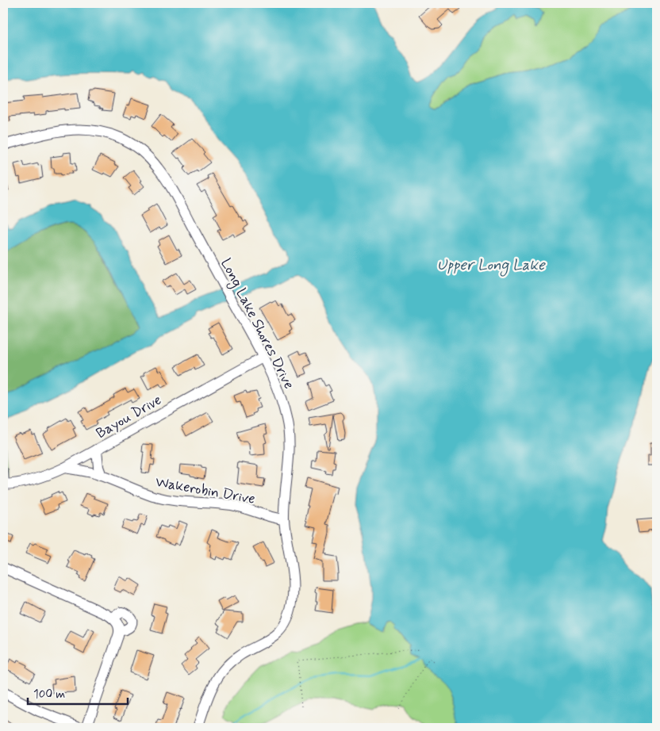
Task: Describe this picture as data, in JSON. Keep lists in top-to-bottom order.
{
  "streets": {
    "street": ["Long Lake Shores Drive", "Bayou Drive", "Wakerobin Drive"]
  },
  "crossings": [
    ["Long Lake Shores Drive", "Bayou Drive"],
    ["Long Lake Shores Drive", "Wakerobin Drive"],
    ["Bayou Drive", "Wakerobin Drive"]
  ],
  "water": ["Upper Long Lake"],
  "scale_bar": "100 m"
}
